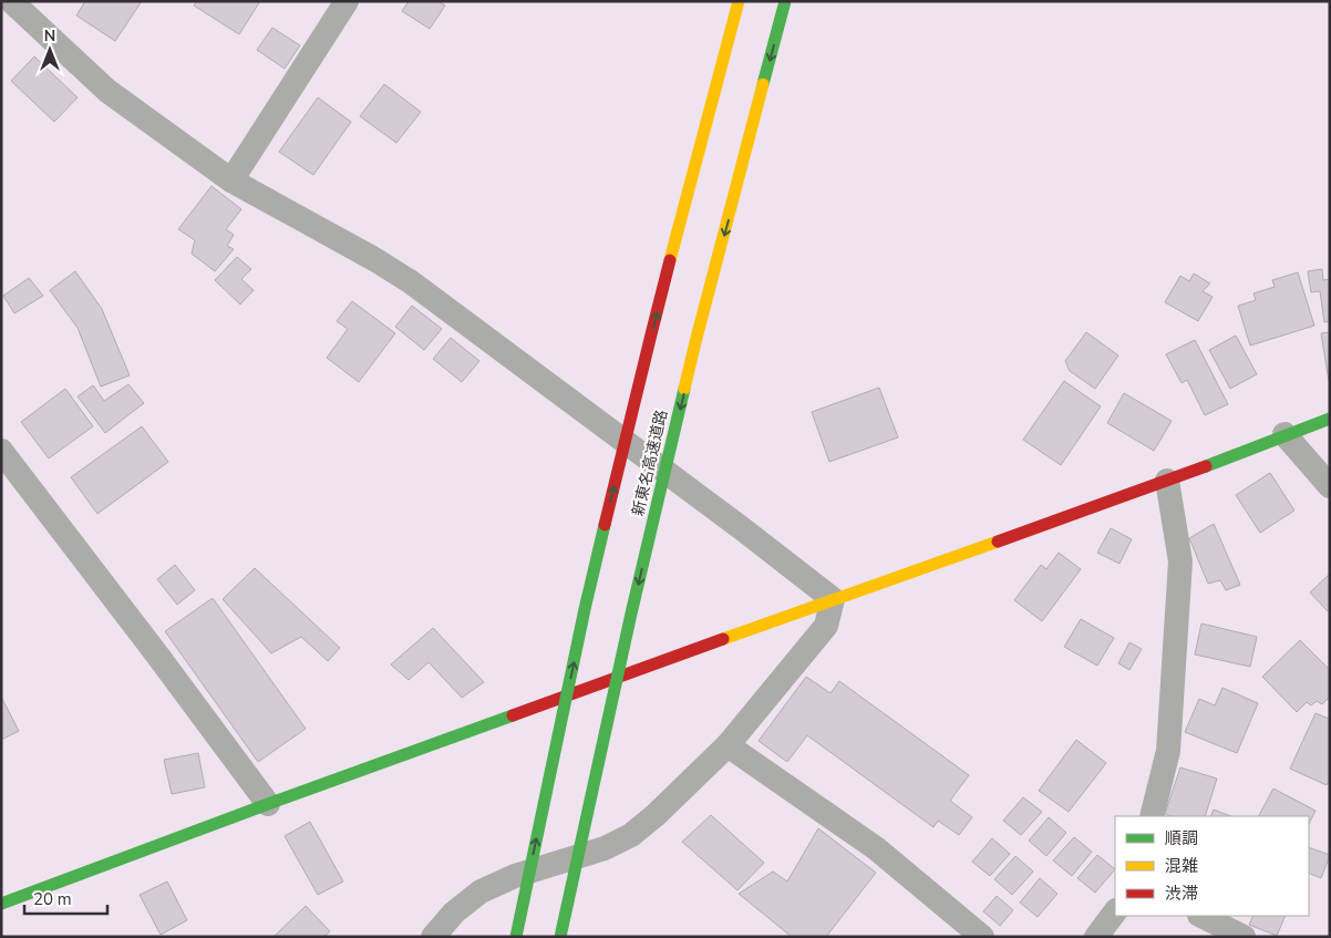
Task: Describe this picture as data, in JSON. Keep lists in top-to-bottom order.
{
  "streets": {
    "main road": ["新東名高速道路"]
  },
  "legend": ["順調", "混雑", "渋滞"],
  "scale_bar": "20 m",
  "north": "top"
}
